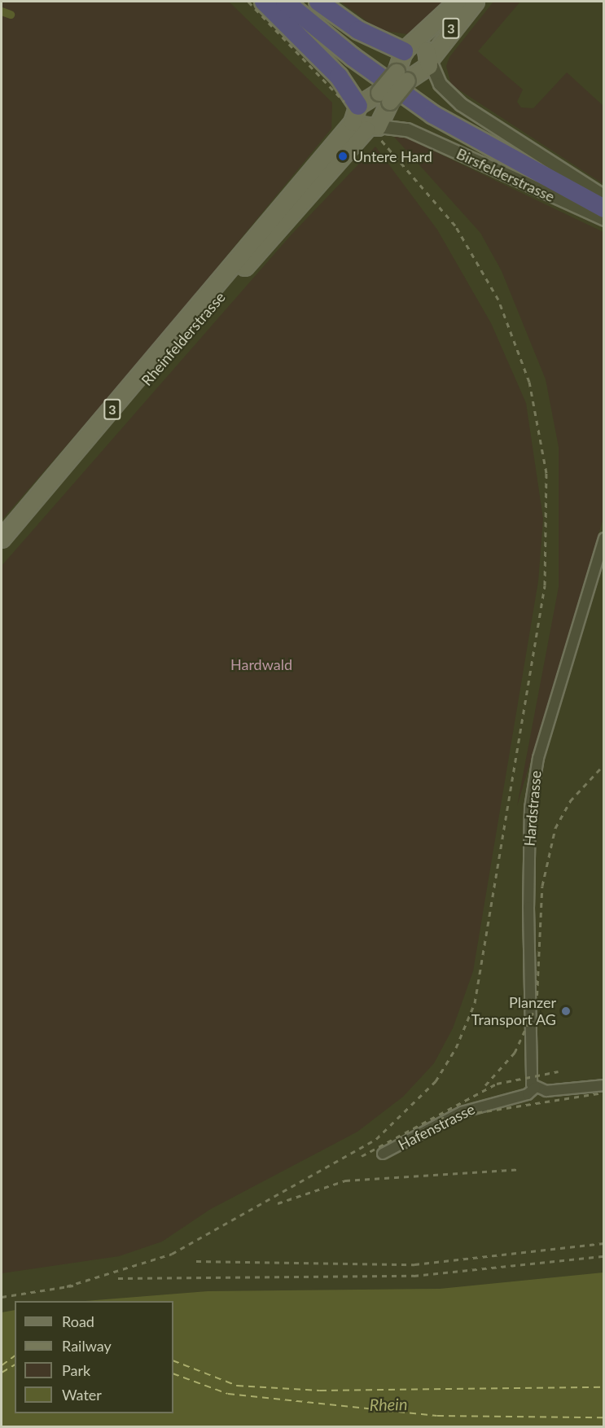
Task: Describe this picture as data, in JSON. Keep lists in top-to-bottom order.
{
  "streets": {
    "main road": ["3", "Rheinfelderstrasse"],
    "street": ["Birsfelderstrasse", "Hardstrasse", "Hafenstrasse"]
  },
  "crossings": [
    ["Birsfelderstrasse", "Rheinfelderstrasse"],
    ["Hardstrasse", "Hafenstrasse"]
  ],
  "water": ["Rhein"],
  "parks": ["Hardwald"],
  "places": ["Untere Hard", "Planzer Transport AG"],
  "legend": [
    "Road",
    "Railway",
    "Park",
    "Water"
  ]
}
